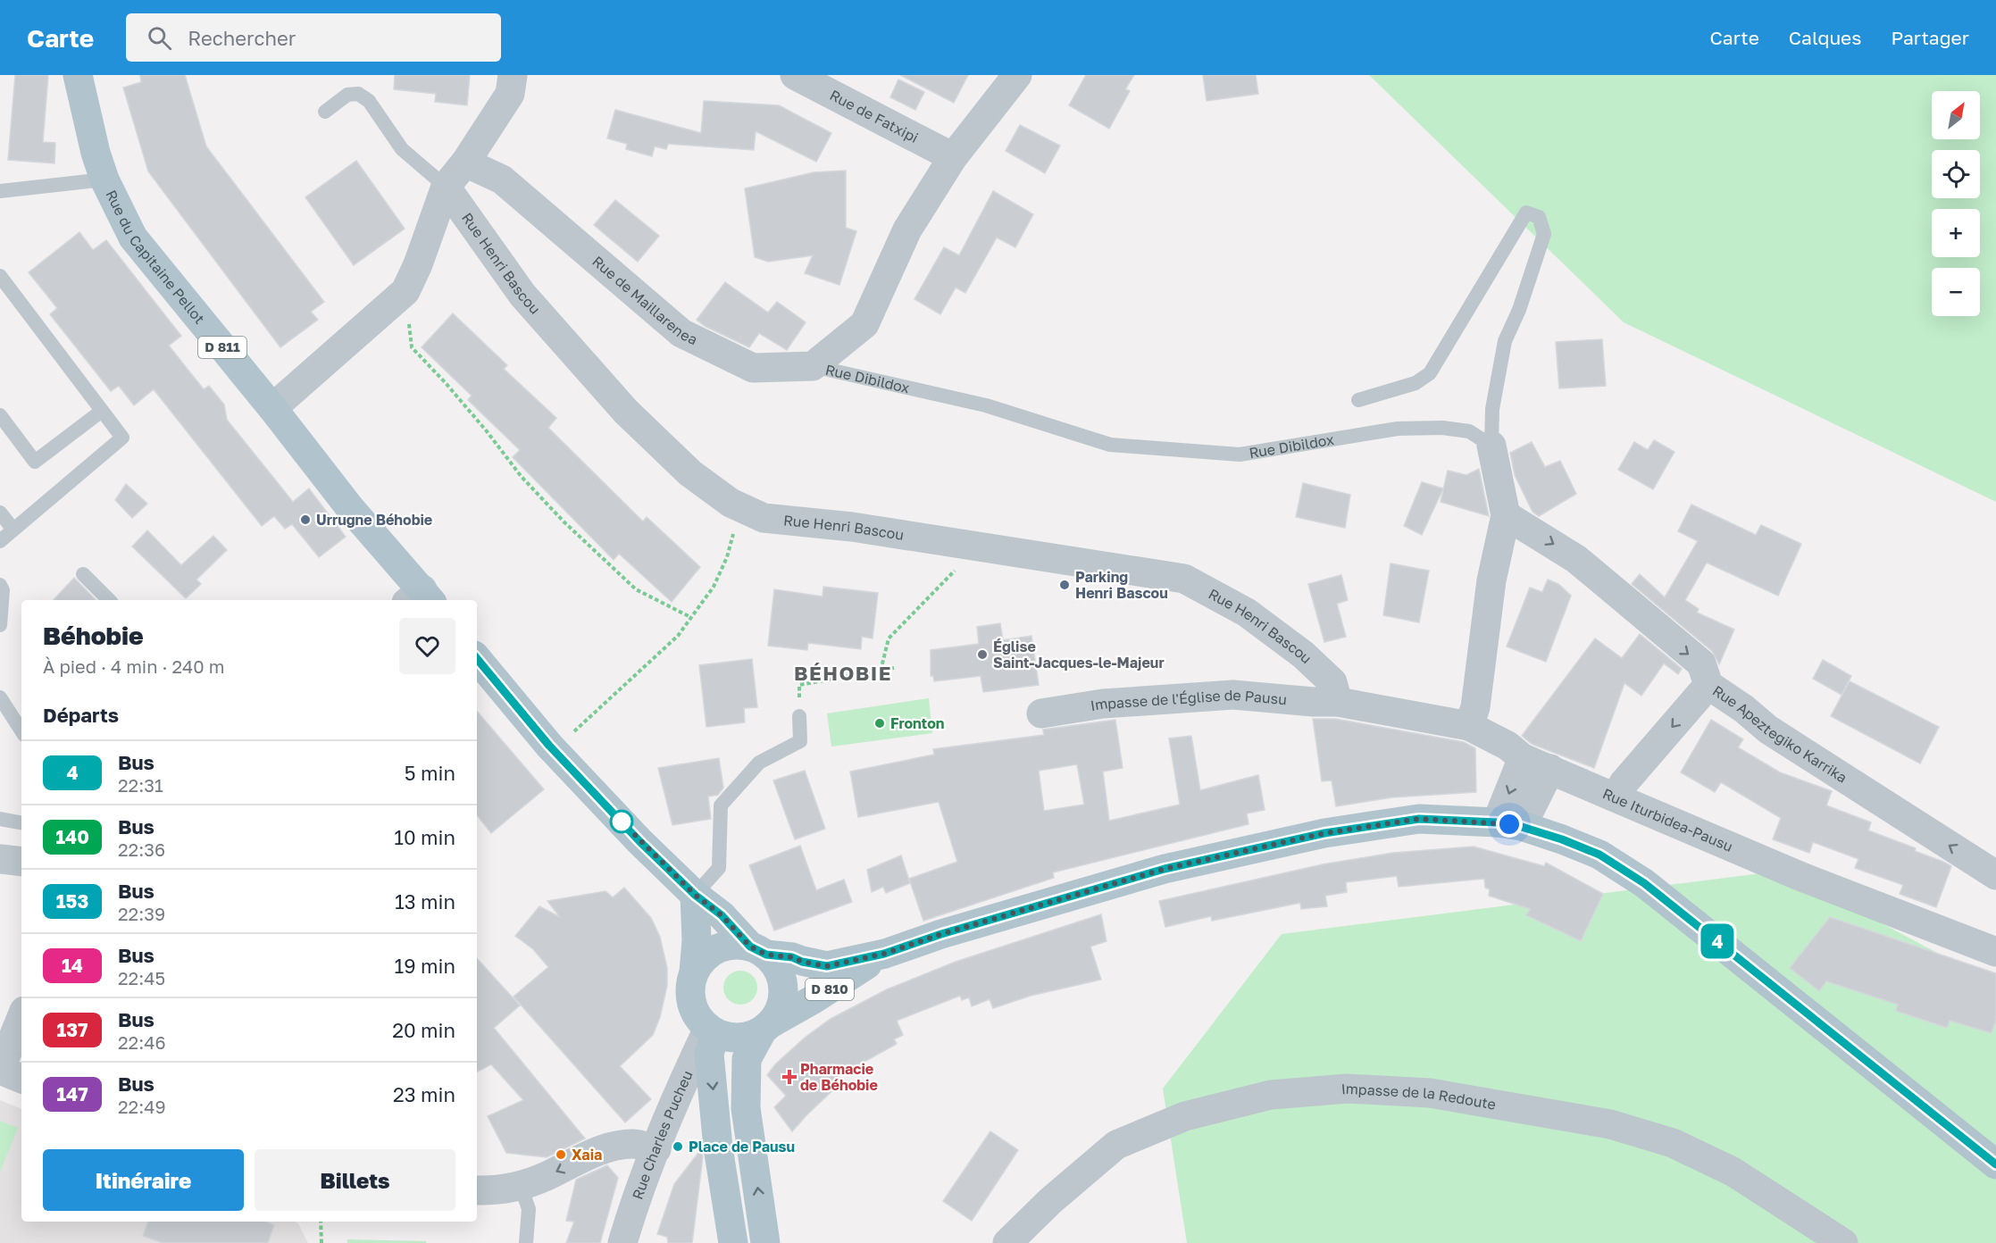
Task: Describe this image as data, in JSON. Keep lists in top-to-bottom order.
{
  "streets": {
    "main road": ["Rue du Capitaine Pellot", "D 811", "D 810"],
    "street": [
      "Rue de Fatxipi",
      "Rue Henri Bascou",
      "Rue de Maillarenea",
      "Impasse de l'Église de Pausu",
      "Rue Apeztegiko Karrika",
      "Rue Iturbidea-Pausu",
      "Impasse de la Redoute",
      "Rue Charles Pucheu"
    ],
    "lane": ["Rue Dibildox"]
  },
  "crossings": [
    ["Rue Henri Bascou", "Impasse de l'Église de Pausu"],
    ["Rue Henri Bascou", "Rue Iturbidea-Pausu"],
    ["Rue de Maillarenea", "Rue Dibildox"],
    ["Impasse de l'Église de Pausu", "Rue Iturbidea-Pausu"],
    ["D 810", "Rue Charles Pucheu"]
  ],
  "districts": ["BÉHOBIE"],
  "places": {
    "other": [
      "Urrugne Béhobie",
      "Parking Henri Bascou",
      "Église Saint-Jacques-le-Majeur",
      "Fronton",
      "Place de Pausu",
      "Xaia"
    ],
    "health": ["Pharmacie de Béhobie"]
  },
  "lines": ["bus line 4"],
  "north": "top right",
  "page": {
    "header": "Carte",
    "search": "Rechercher",
    "nav": ["Carte", "Calques", "Partager"],
    "on_map": "4",
    "map_buttons": ["+", "−"],
    "heading": [
      ["Béhobie", "À pied · 4 min · 240 m"],
      "Départs"
    ],
    "list": [
      {
        "mark": "4",
        "name": "Bus",
        "note": "22:31",
        "value": "5 min"
      },
      {
        "mark": "140",
        "name": "Bus",
        "note": "22:36",
        "value": "10 min"
      },
      {
        "mark": "153",
        "name": "Bus",
        "note": "22:39",
        "value": "13 min"
      },
      {
        "mark": "14",
        "name": "Bus",
        "note": "22:45",
        "value": "19 min"
      },
      {
        "mark": "137",
        "name": "Bus",
        "note": "22:46",
        "value": "20 min"
      },
      {
        "mark": "147",
        "name": "Bus",
        "note": "22:49",
        "value": "23 min"
      }
    ],
    "buttons": ["Itinéraire", "Billets"]
  }
}
